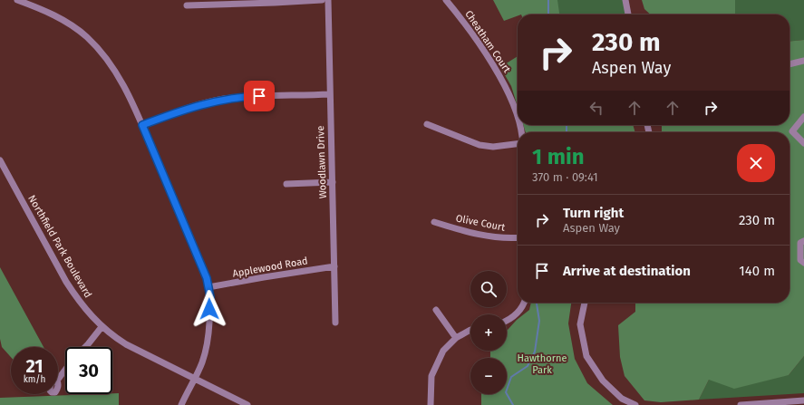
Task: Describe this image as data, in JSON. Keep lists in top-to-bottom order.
{
  "streets": {
    "street": [
      "Cheatham Court",
      "Woodlawn Drive",
      "Olive Court",
      "Northfield Park Boulevard",
      "Applewood Road"
    ]
  },
  "crossings": [
    ["Woodlawn Drive", "Applewood Road"]
  ],
  "parks": ["Hawthorne Park"],
  "page": {
    "turn": ["230 m", "Aspen Way"],
    "heading": ["1 min", "370 m · 09:41"],
    "list": [
      {
        "name": "Turn right",
        "note": "Aspen Way",
        "value": "230 m"
      },
      {
        "name": "Arrive at destination",
        "value": "140 m"
      }
    ],
    "map_buttons": ["+", "−"],
    "speed": "21 km/h",
    "limit": "30"
  }
}
